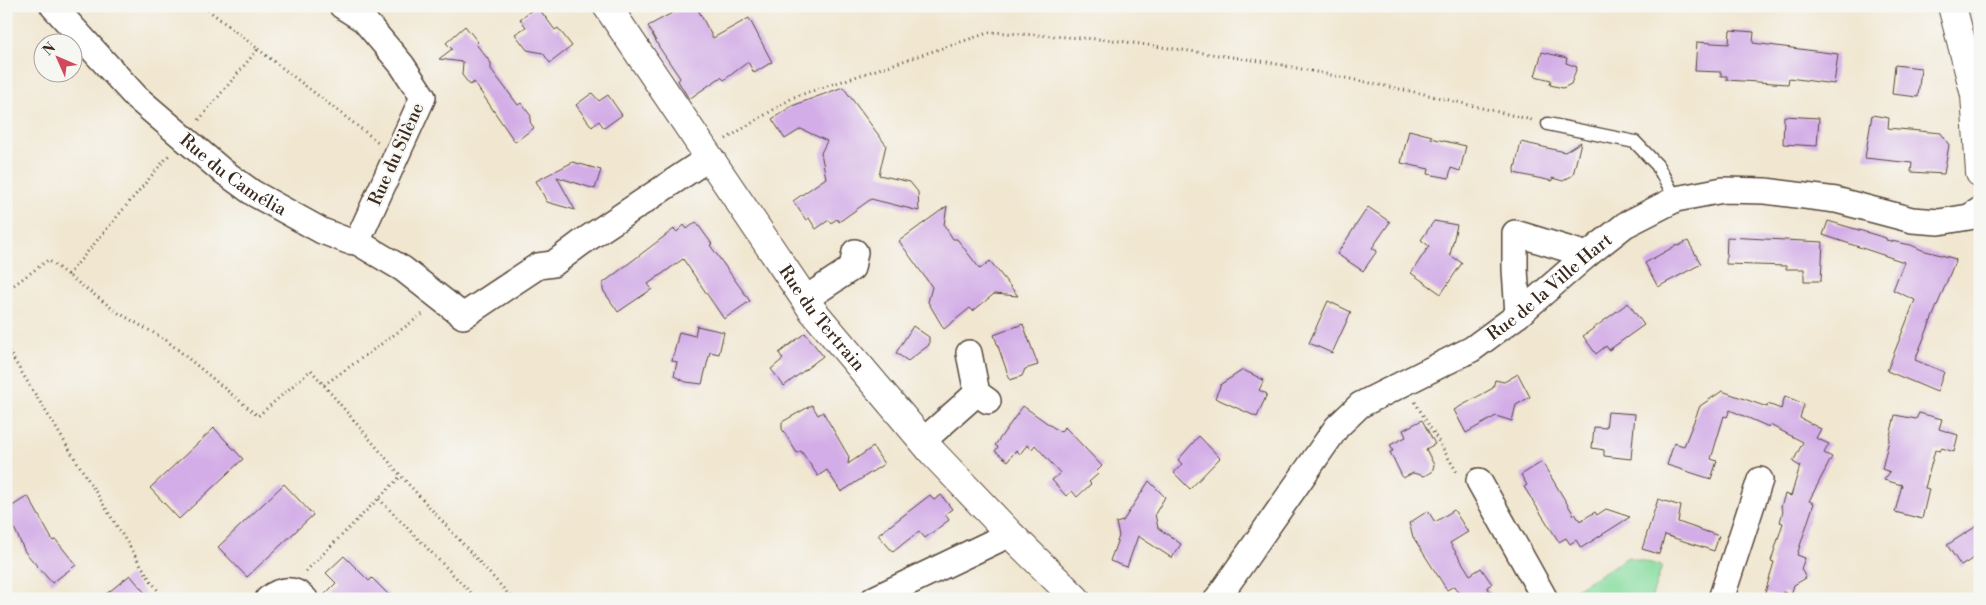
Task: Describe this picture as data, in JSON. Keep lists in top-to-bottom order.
{
  "streets": {
    "street": [
      "Rue du Silène",
      "Rue du Camélia",
      "Rue de la Ville Hart",
      "Rue du Tertrain"
    ]
  },
  "crossings": [
    ["Rue du Silène", "Rue du Camélia"],
    ["Rue du Camélia", "Rue du Tertrain"]
  ],
  "north": "top left"
}
